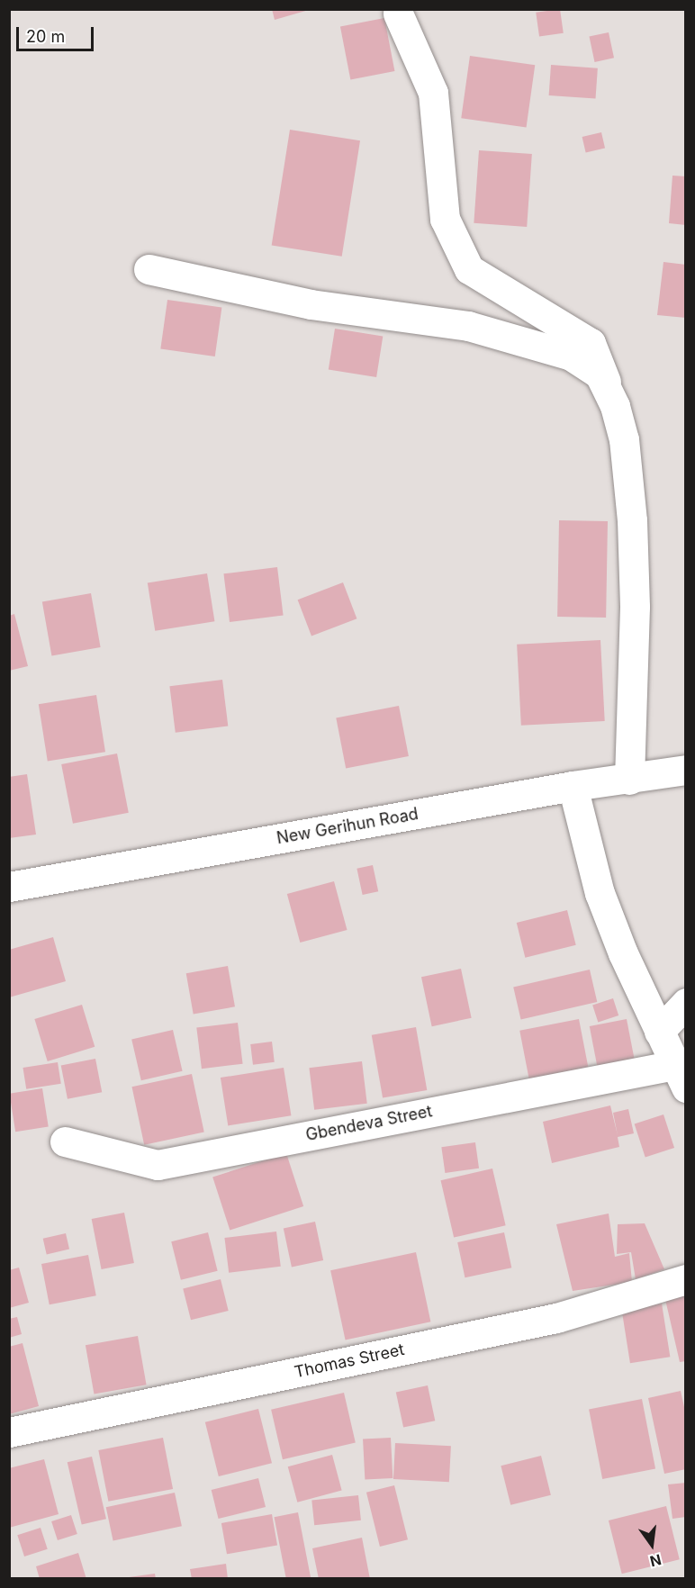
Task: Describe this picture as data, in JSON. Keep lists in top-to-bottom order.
{
  "streets": {
    "street": ["New Gerihun Road", "Gbendeva Street", "Thomas Street"]
  },
  "crossings": [
    ["New Gerihun Road", "Gbendeva Street"]
  ],
  "scale_bar": "20 m",
  "north": "bottom"
}
